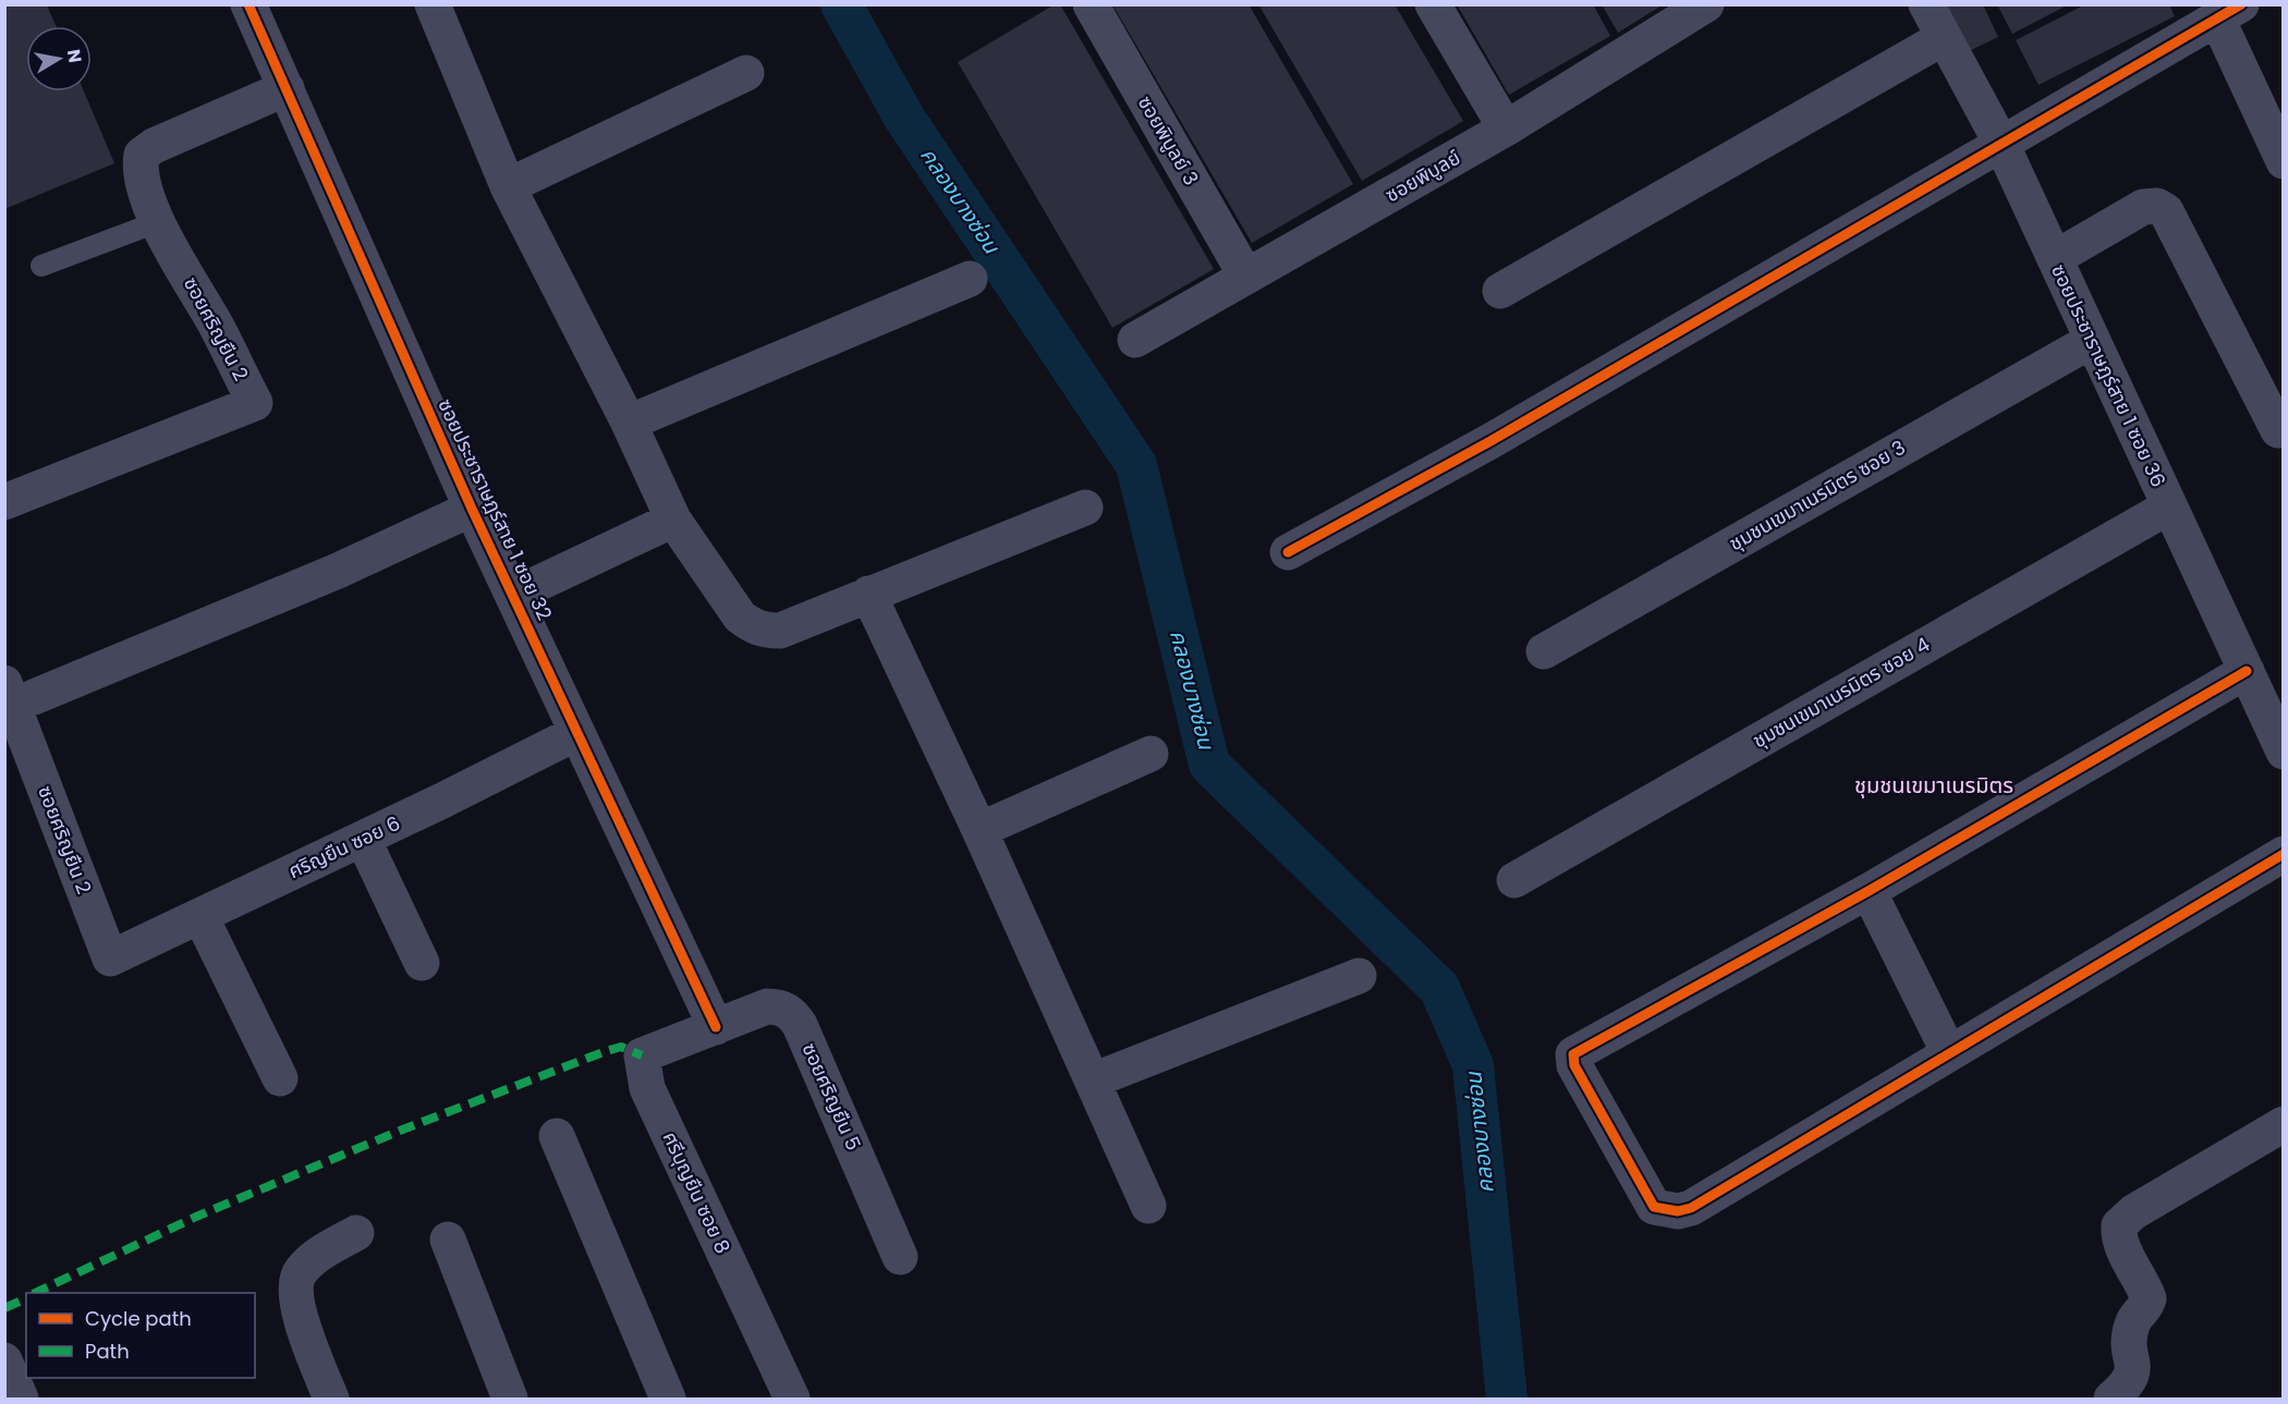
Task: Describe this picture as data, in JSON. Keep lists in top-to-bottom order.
{
  "streets": {
    "street": [
      "ซอยพิบูลย์ 3",
      "ซอยพิบูลย์",
      "ซอยศริญยืน 2",
      "ซอยประชาราษฎร์สาย 1 ซอย 36",
      "ชุมชนเขมาเนรมิตร ซอย 3",
      "ซอยประชาราษฎร์สาย 1 ซอย 32",
      "ชุมชนเขมาเนรมิตร ซอย 4",
      "ศริญยืน ซอย 6",
      "ซอยศริญยืน 5",
      "ศรีบุญยืน ซอย 8"
    ]
  },
  "crossings": [
    ["ซอยพิบูลย์ 3", "ซอยพิบูลย์"],
    ["ซอยศริญยืน 2", "ซอยประชาราษฎร์สาย 1 ซอย 32"],
    ["ซอยศริญยืน 2", "ศริญยืน ซอย 6"],
    ["ซอยประชาราษฎร์สาย 1 ซอย 36", "ชุมชนเขมาเนรมิตร ซอย 3"],
    ["ซอยประชาราษฎร์สาย 1 ซอย 36", "ชุมชนเขมาเนรมิตร ซอย 4"],
    ["ซอยประชาราษฎร์สาย 1 ซอย 32", "ศริญยืน ซอย 6"],
    ["ซอยประชาราษฎร์สาย 1 ซอย 32", "ซอยศริญยืน 5"],
    ["ซอยประชาราษฎร์สาย 1 ซอย 32", "ศรีบุญยืน ซอย 8"],
    ["ซอยศริญยืน 5", "ศรีบุญยืน ซอย 8"]
  ],
  "districts": ["ชุมชนเขมาเนรมิตร"],
  "water": ["คลองบางซ่อน"],
  "legend": ["Cycle path", "Path"],
  "north": "right"
}
